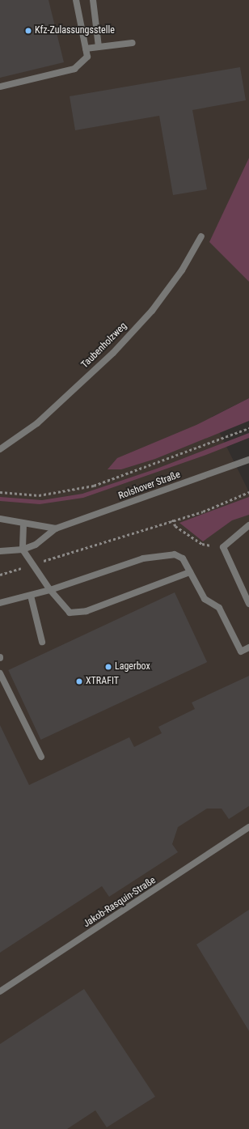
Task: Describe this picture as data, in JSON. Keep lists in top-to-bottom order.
{
  "streets": {
    "street": ["Taubenholzweg", "Rolshover Straße", "Jakob-Rasquin-Straße"]
  },
  "places": ["Kfz-Zulassungsstelle", "Lagerbox", "XTRAFIT"]
}
